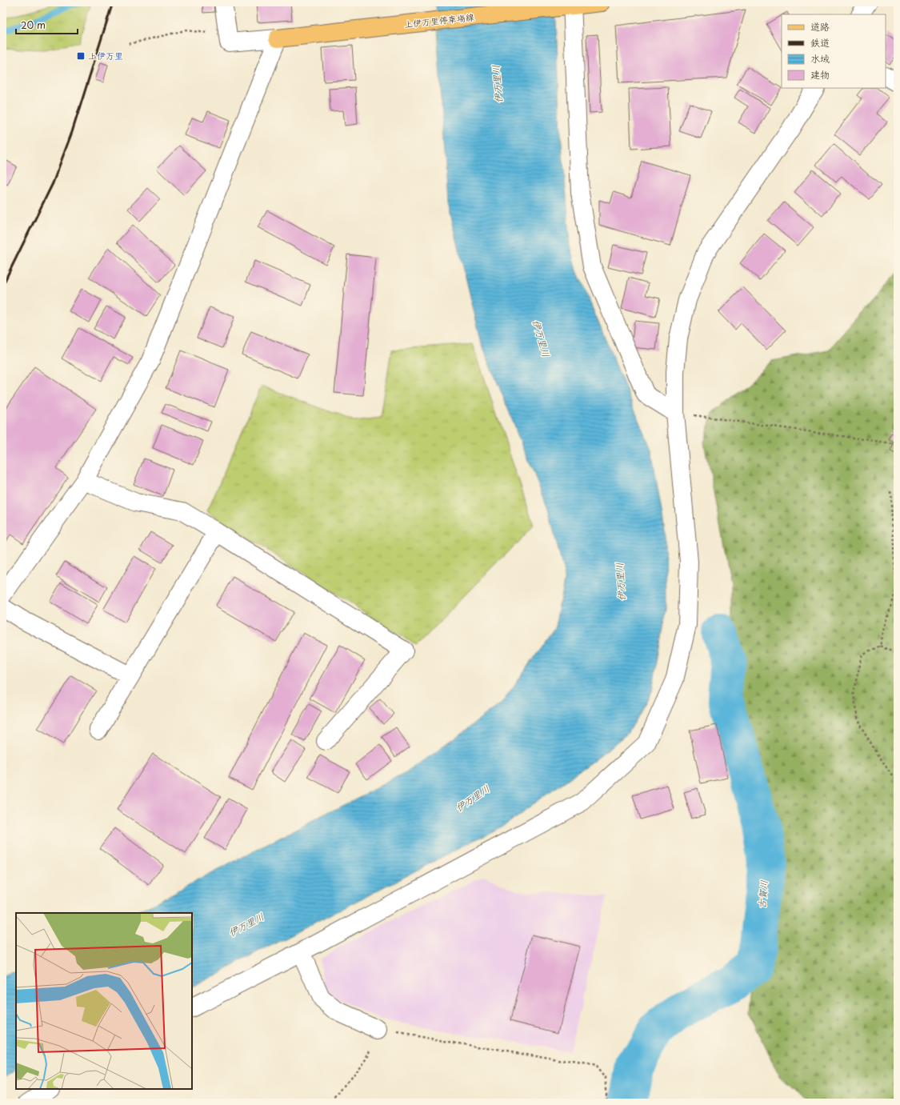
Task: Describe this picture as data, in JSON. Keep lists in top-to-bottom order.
{
  "streets": {
    "main road": ["上伊万里停車場線"]
  },
  "water": ["伊万里川", "古賀川"],
  "places": {
    "transit": ["上伊万里"]
  },
  "legend": [
    "道路",
    "鉄道",
    "水域",
    "建物"
  ],
  "scale_bar": "20 m"
}
